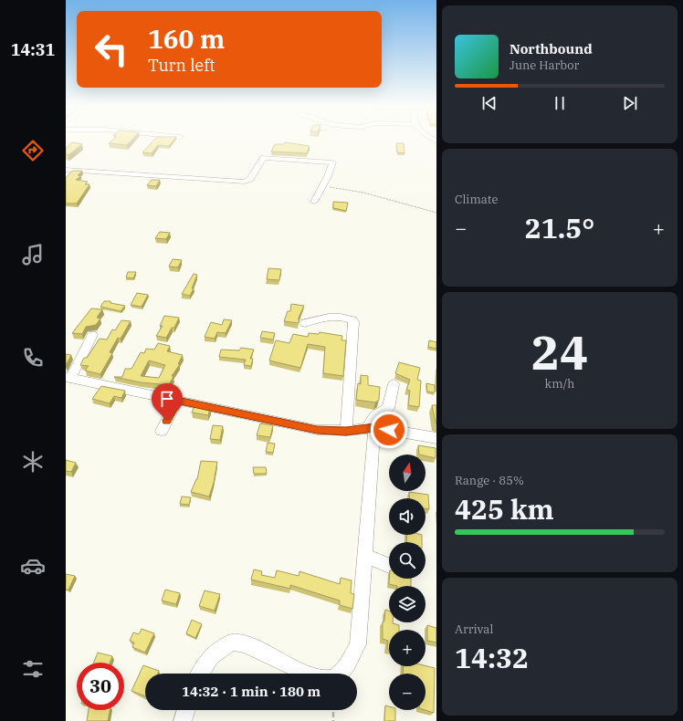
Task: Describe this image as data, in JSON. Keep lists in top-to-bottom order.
{
  "north": "top",
  "page": {
    "tabs": "14:31",
    "turn": ["160 m", "Turn left"],
    "song": ["Northbound", "June Harbor"],
    "tile": [
      "Climate",
      ["24", "km/h"],
      ["Range · 85%", "425 km"],
      ["Arrival", "14:32"]
    ],
    "heat": ["−", "21.5°", "+"],
    "map_buttons": ["+", "−"],
    "limit": "30",
    "trip": "14:32 · 1 min · 180 m"
  }
}
